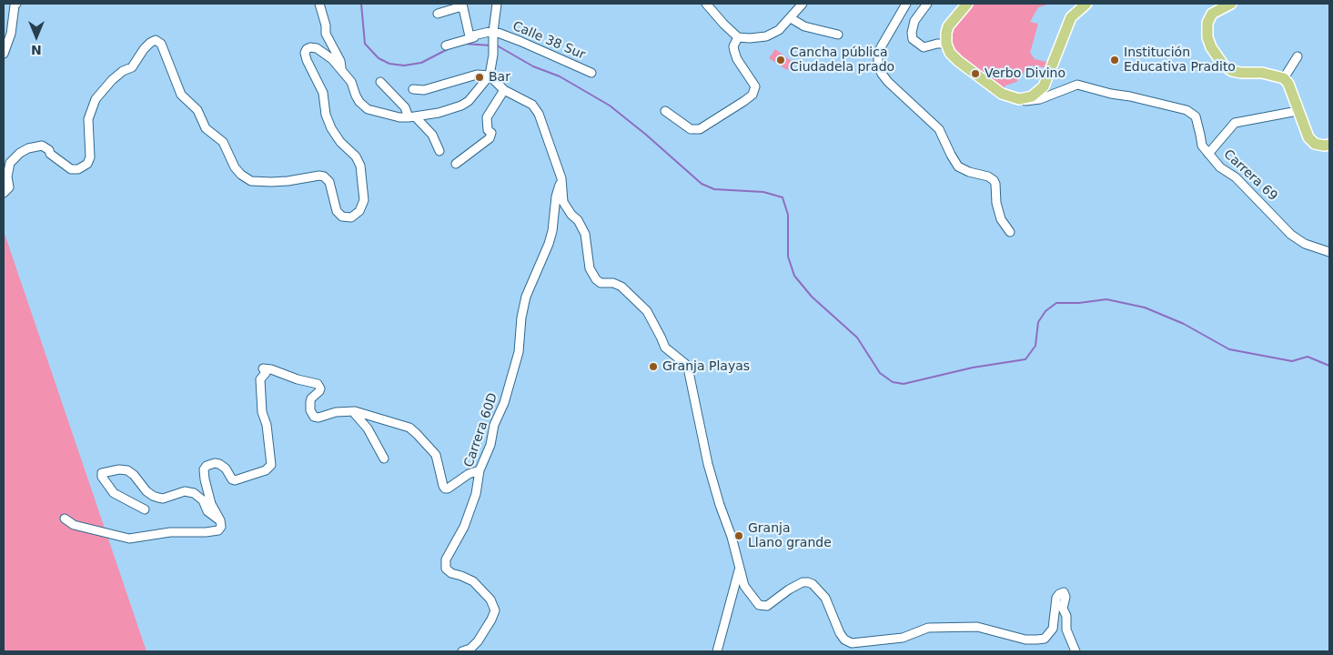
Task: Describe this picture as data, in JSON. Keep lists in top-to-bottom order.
{
  "streets": {
    "street": ["Calle 38 Sur", "Carrera 69", "Carrera 60D"]
  },
  "places": [
    "Cancha pública Ciudadela prado",
    "Institución Educativa Pradito",
    "Verbo Divino",
    "Bar",
    "Granja Playas",
    "Granja Llano grande"
  ],
  "north": "bottom"
}
